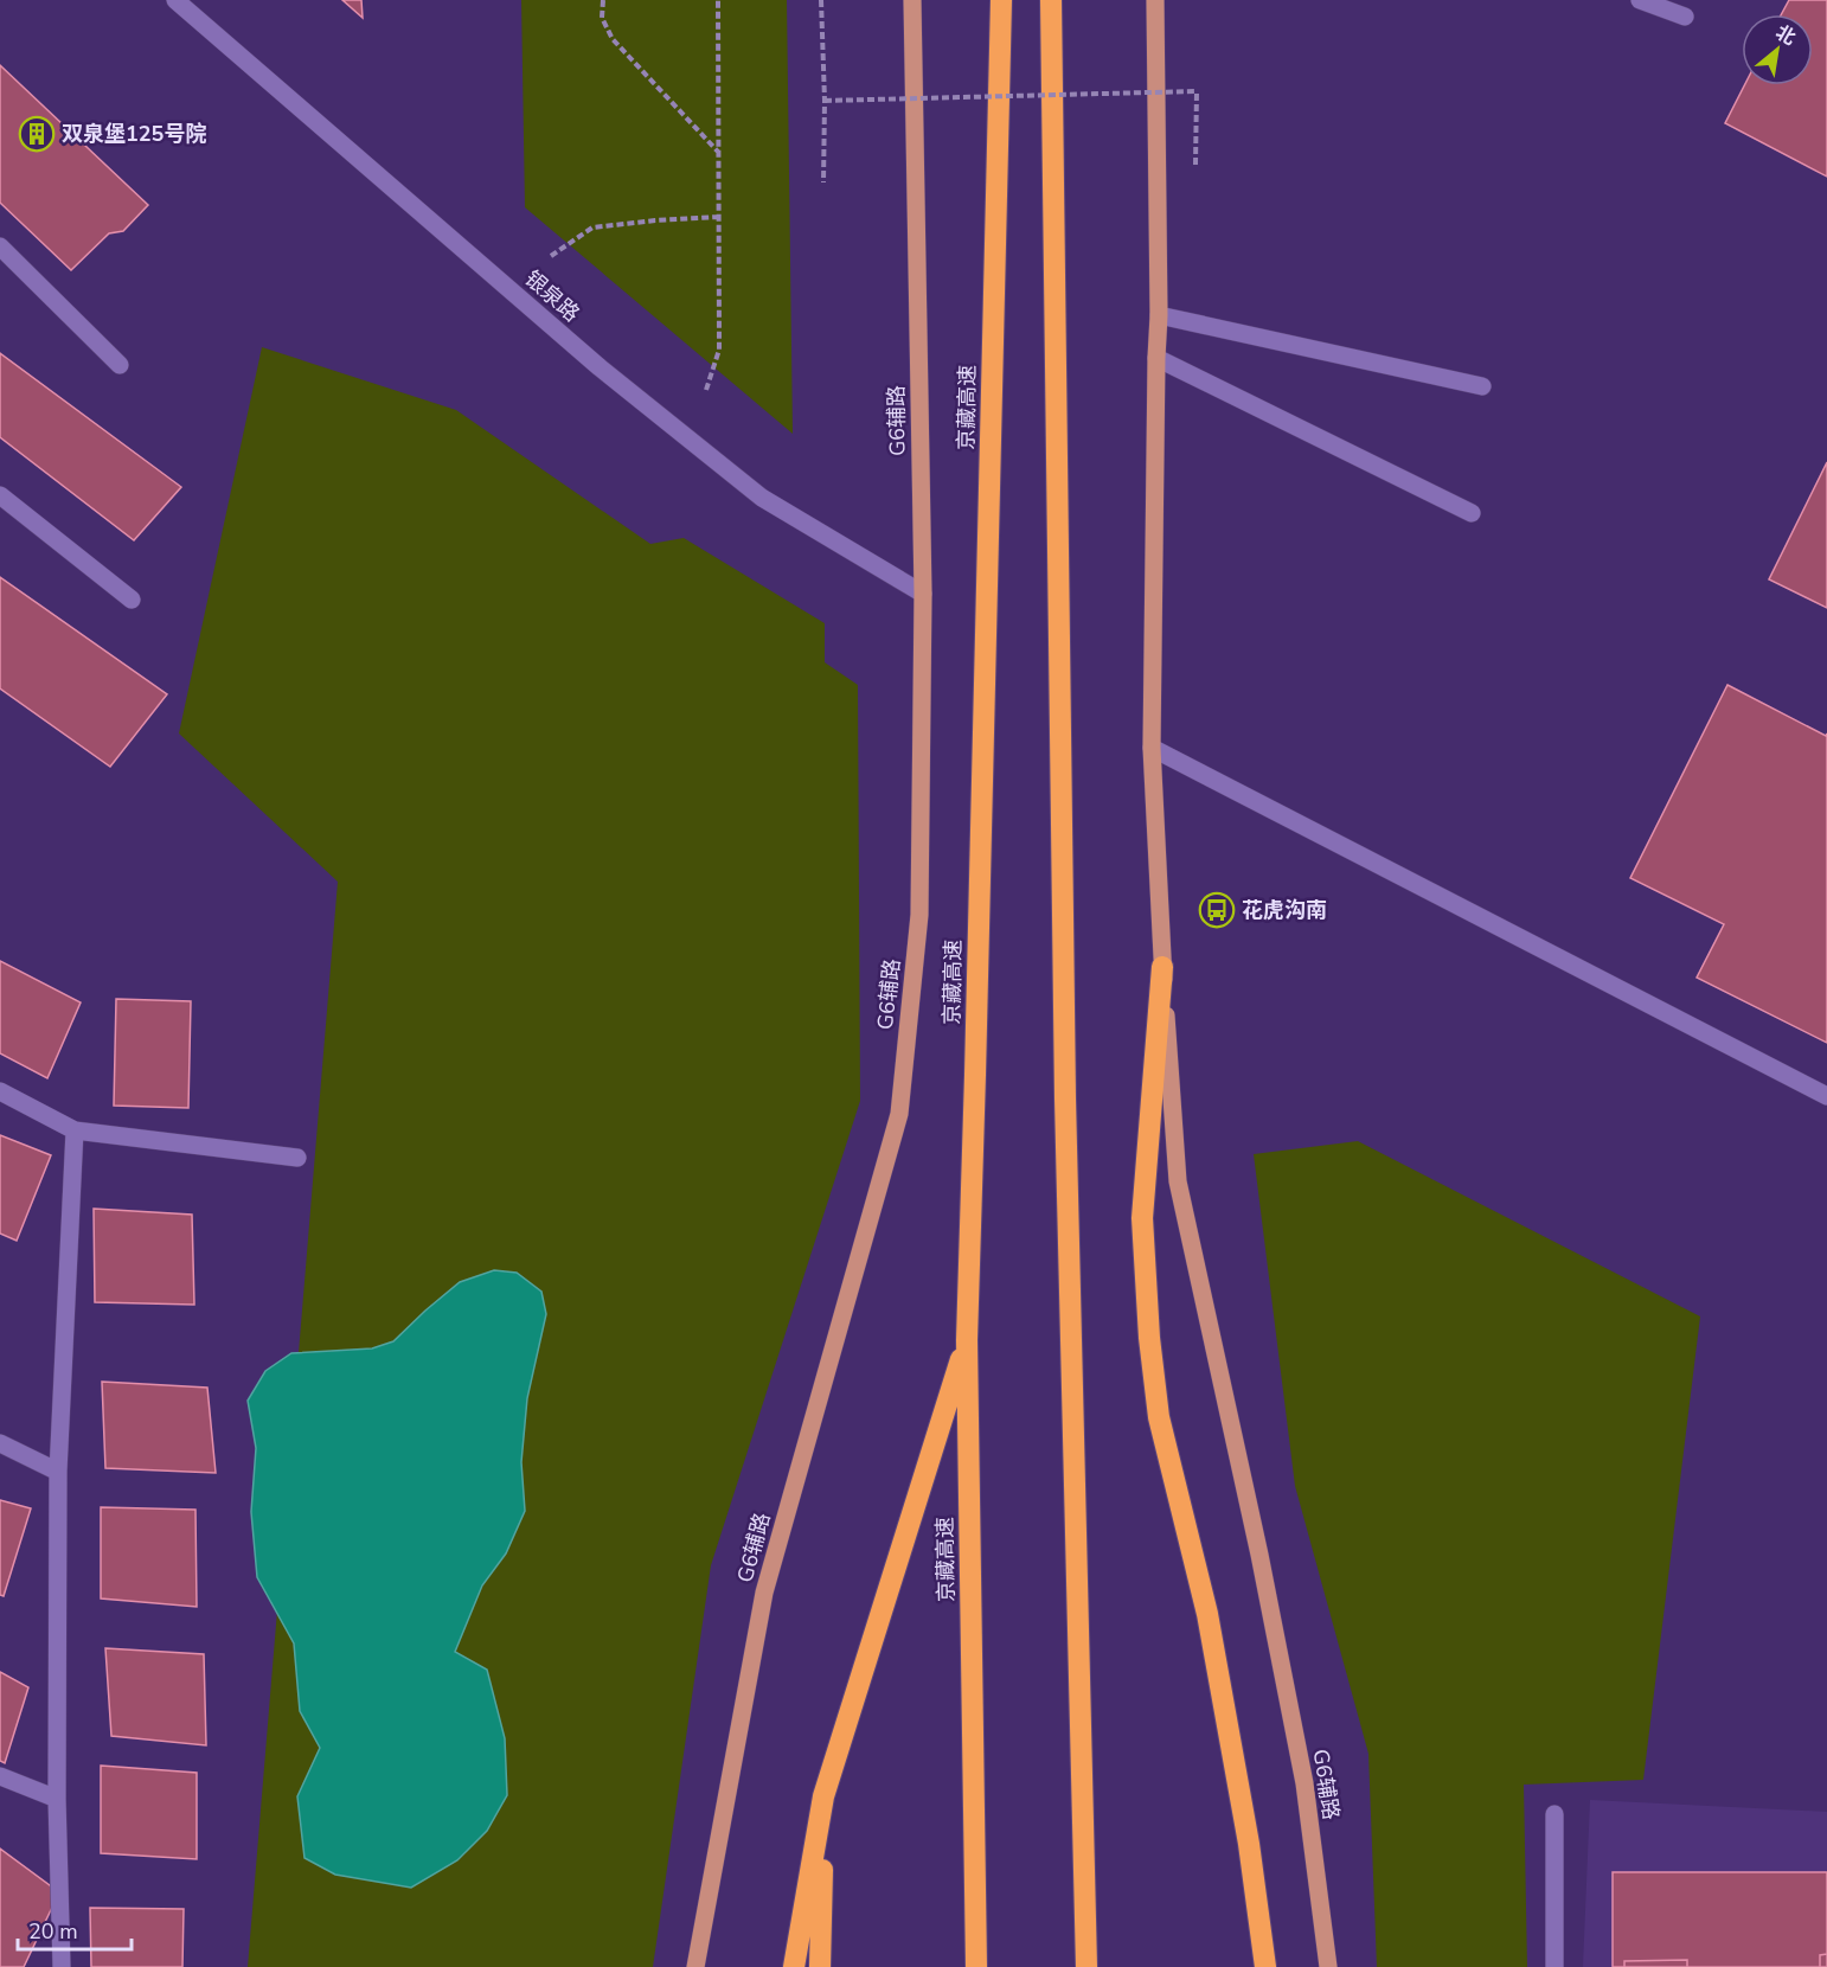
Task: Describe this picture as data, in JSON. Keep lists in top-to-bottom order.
{
  "streets": {
    "highway": ["京藏高速"],
    "main road": ["G6辅路"],
    "street": ["银泉路"]
  },
  "crossings": [
    ["银泉路", "G6辅路"]
  ],
  "places": {
    "building": ["双泉堡125号院"],
    "bus stop": ["花虎沟南"]
  },
  "scale_bar": "20 m",
  "north": "top right"
}
